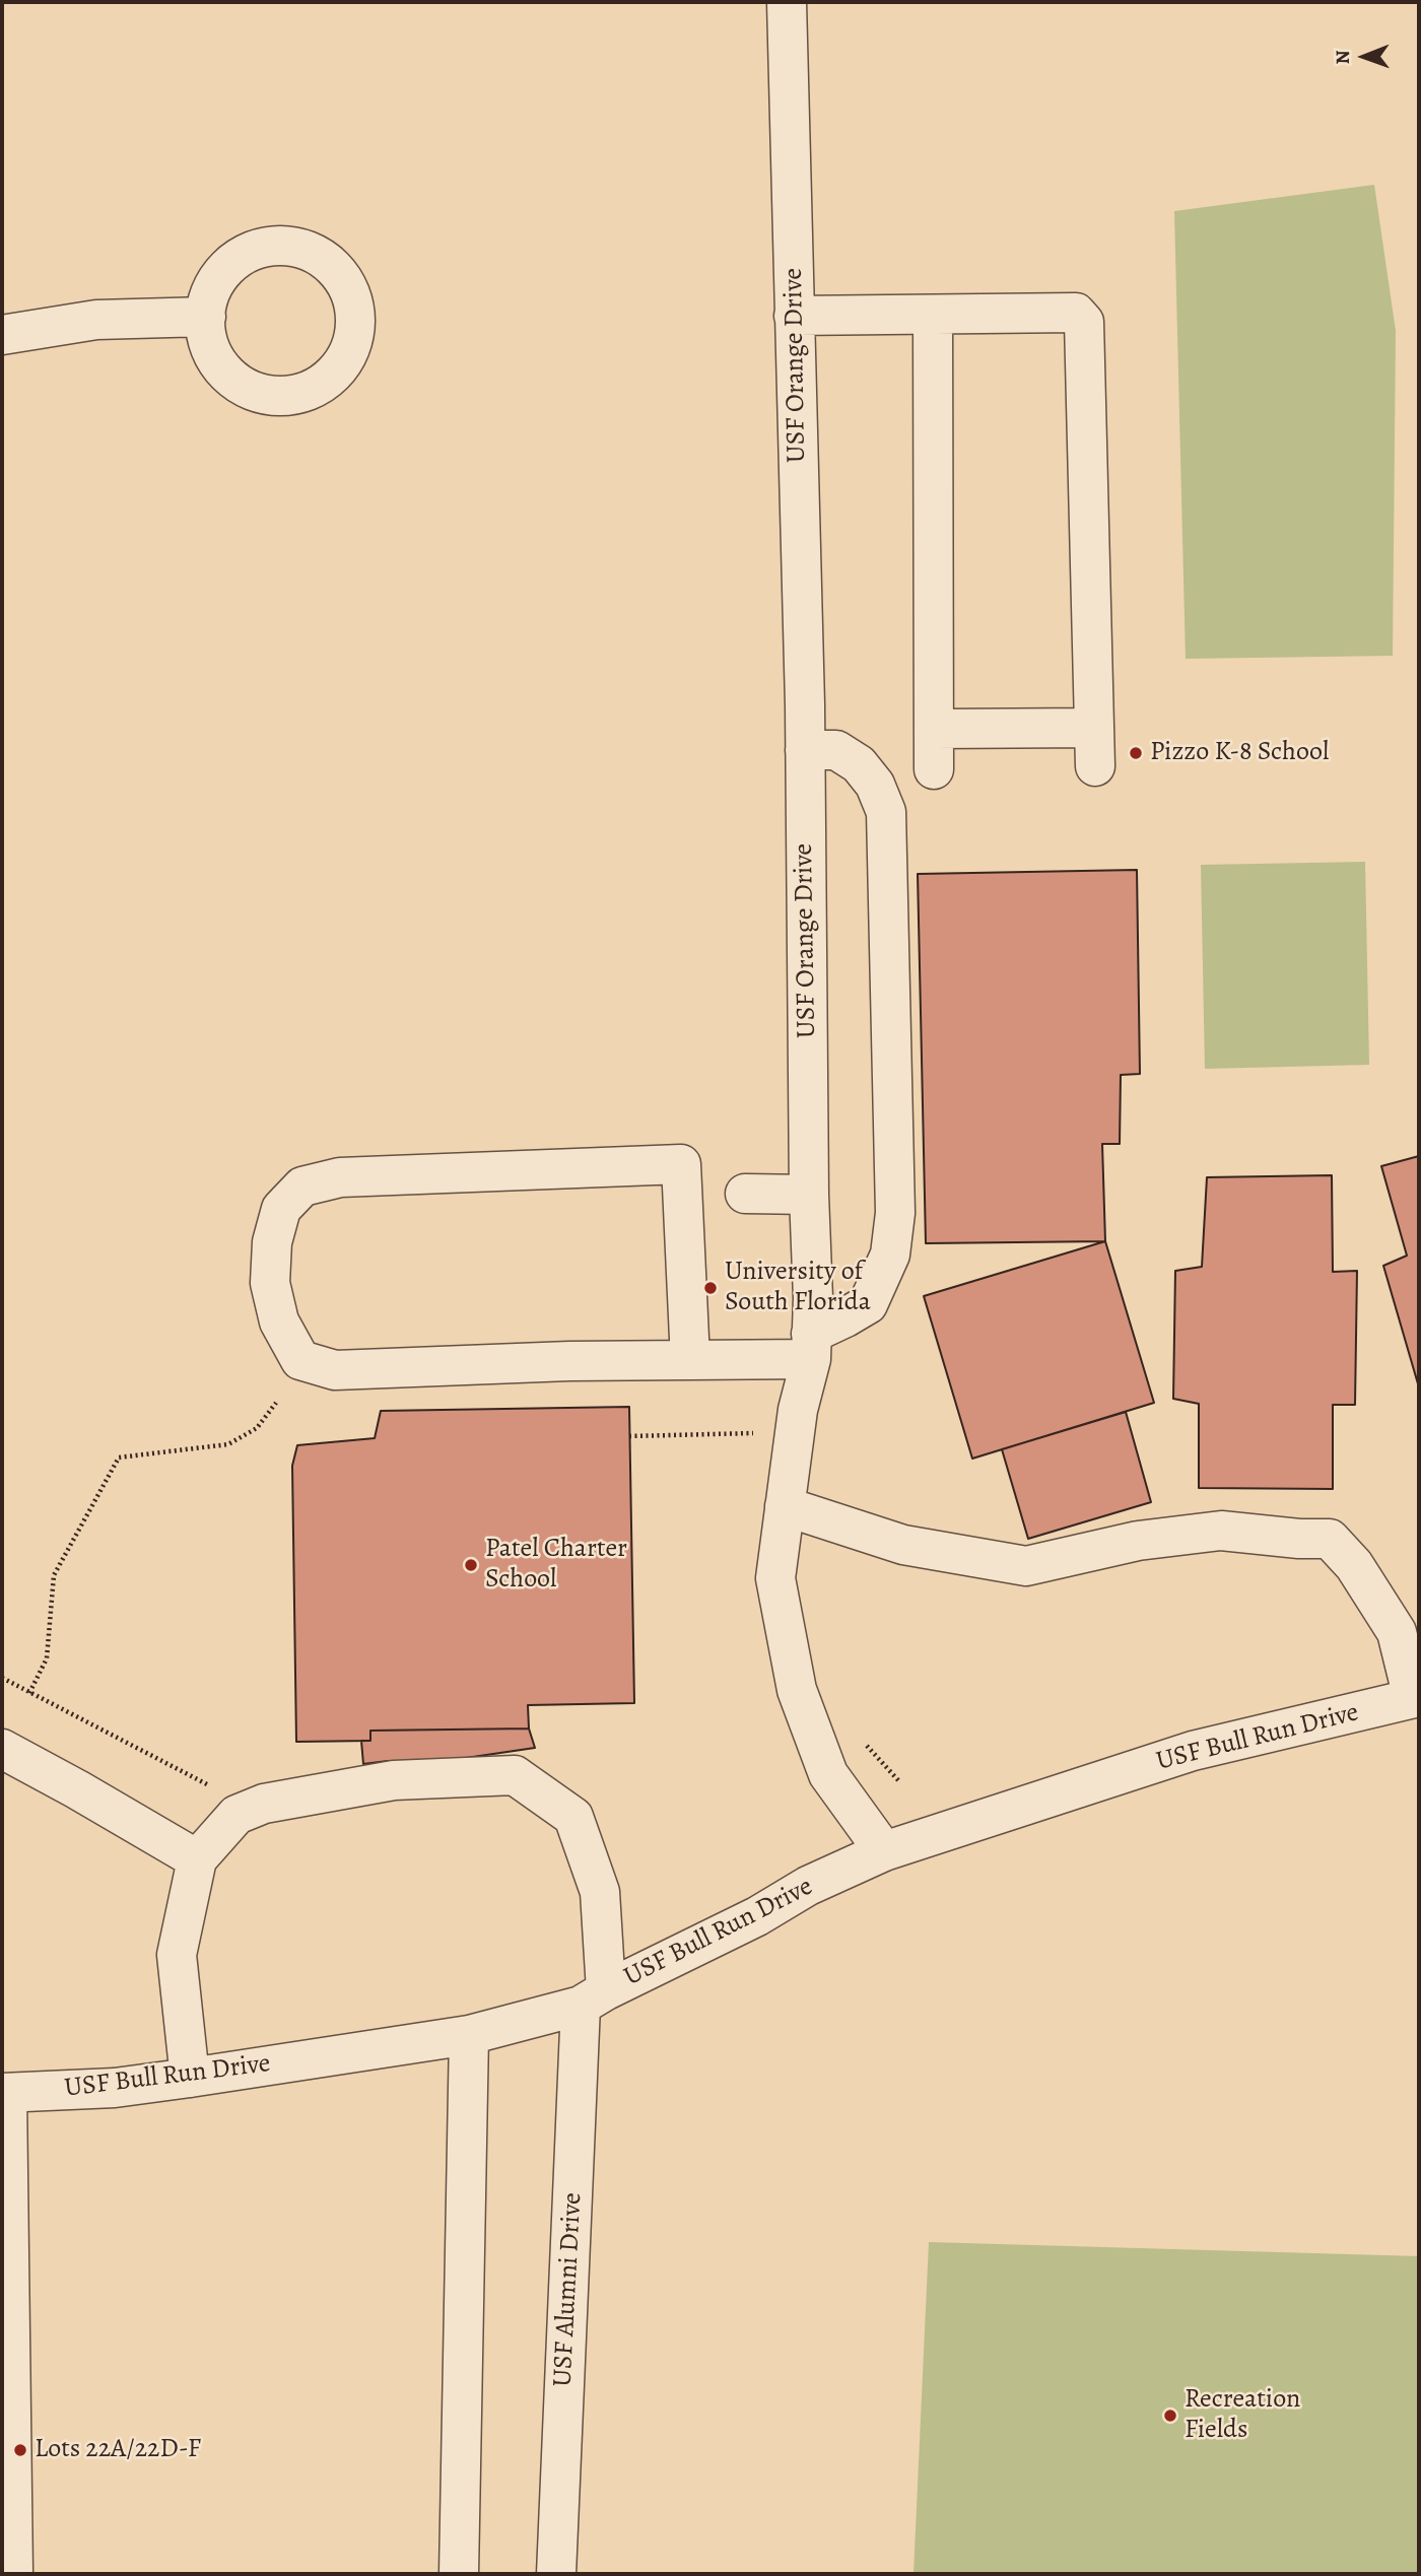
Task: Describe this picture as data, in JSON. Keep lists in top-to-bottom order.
{
  "streets": {
    "street": ["USF Orange Drive", "USF Bull Run Drive", "USF Alumni Drive"]
  },
  "crossings": [
    ["USF Orange Drive", "USF Bull Run Drive"],
    ["USF Bull Run Drive", "USF Alumni Drive"]
  ],
  "places": [
    "Pizzo K-8 School",
    "University of South Florida",
    "Patel Charter School",
    "Recreation Fields",
    "Lots 22A/22D-F"
  ],
  "north": "left"
}
